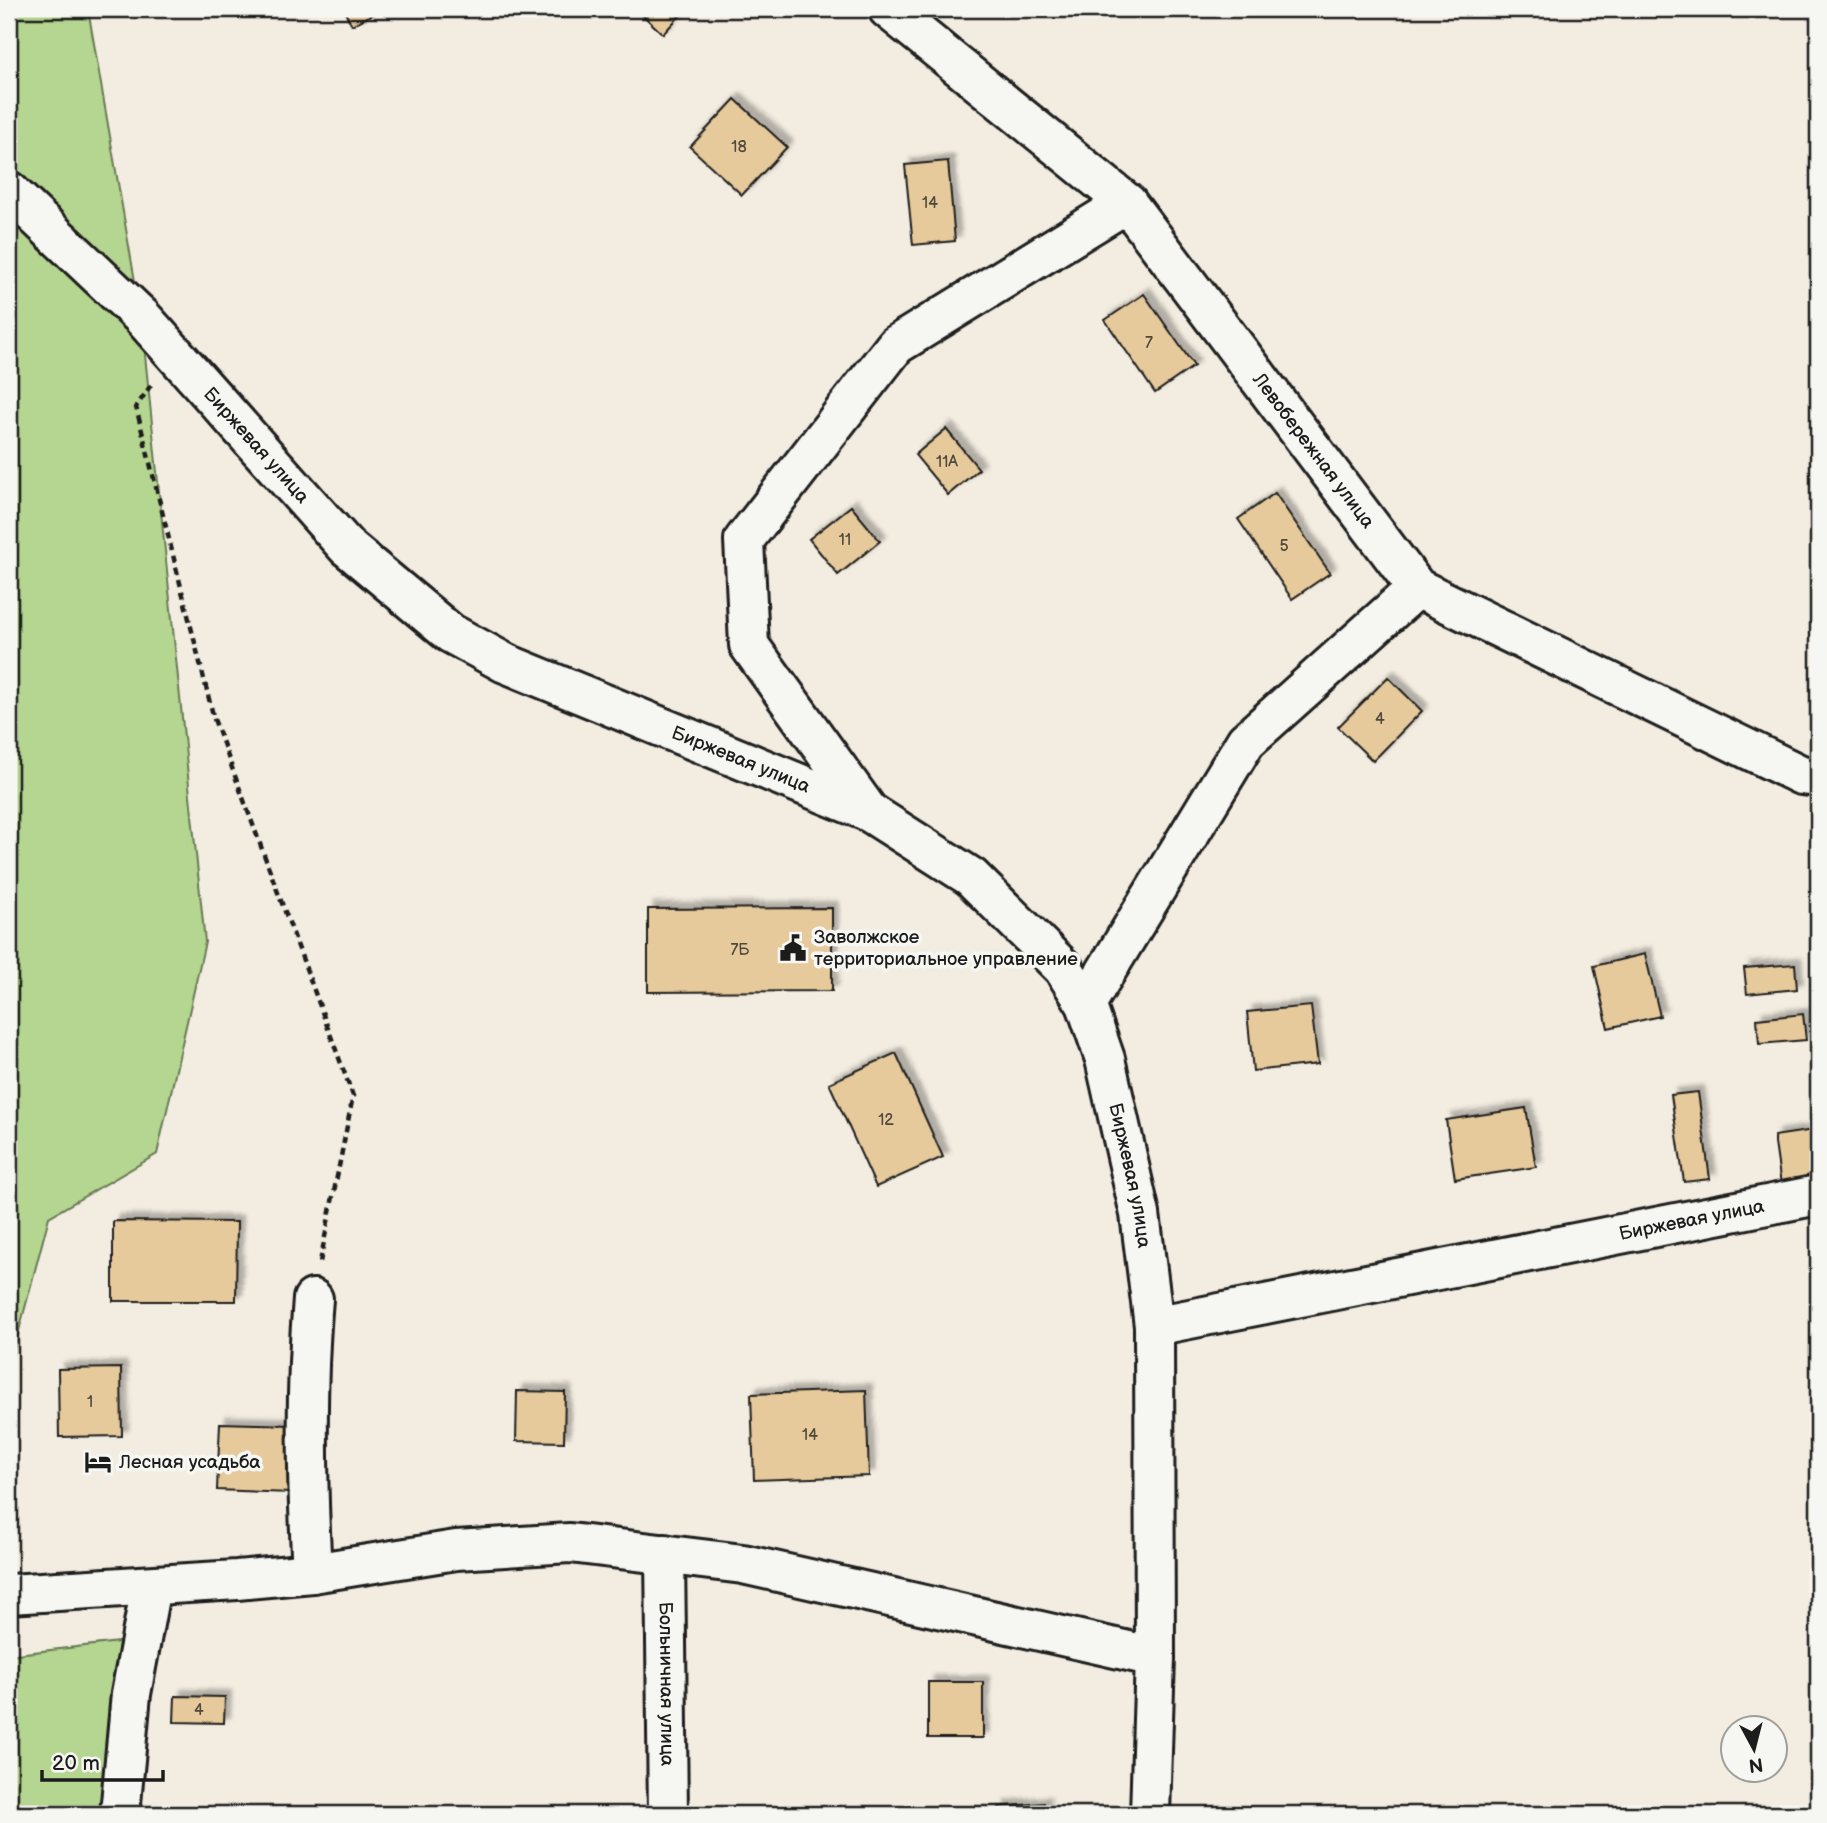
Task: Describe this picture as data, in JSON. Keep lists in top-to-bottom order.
{
  "streets": {
    "street": ["Биржевая улица", "Левобережная улица", "Больничная улица"]
  },
  "places": {
    "public building": ["Заволжское территориальное управление"],
    "hotel": ["Лесная усадьба"]
  },
  "house_numbers": [
    "18",
    "14",
    "7",
    "11А",
    "11",
    "5",
    "4",
    "7Б",
    "12",
    "1",
    "14",
    "4"
  ],
  "scale_bar": "20 m",
  "north": "bottom"
}
